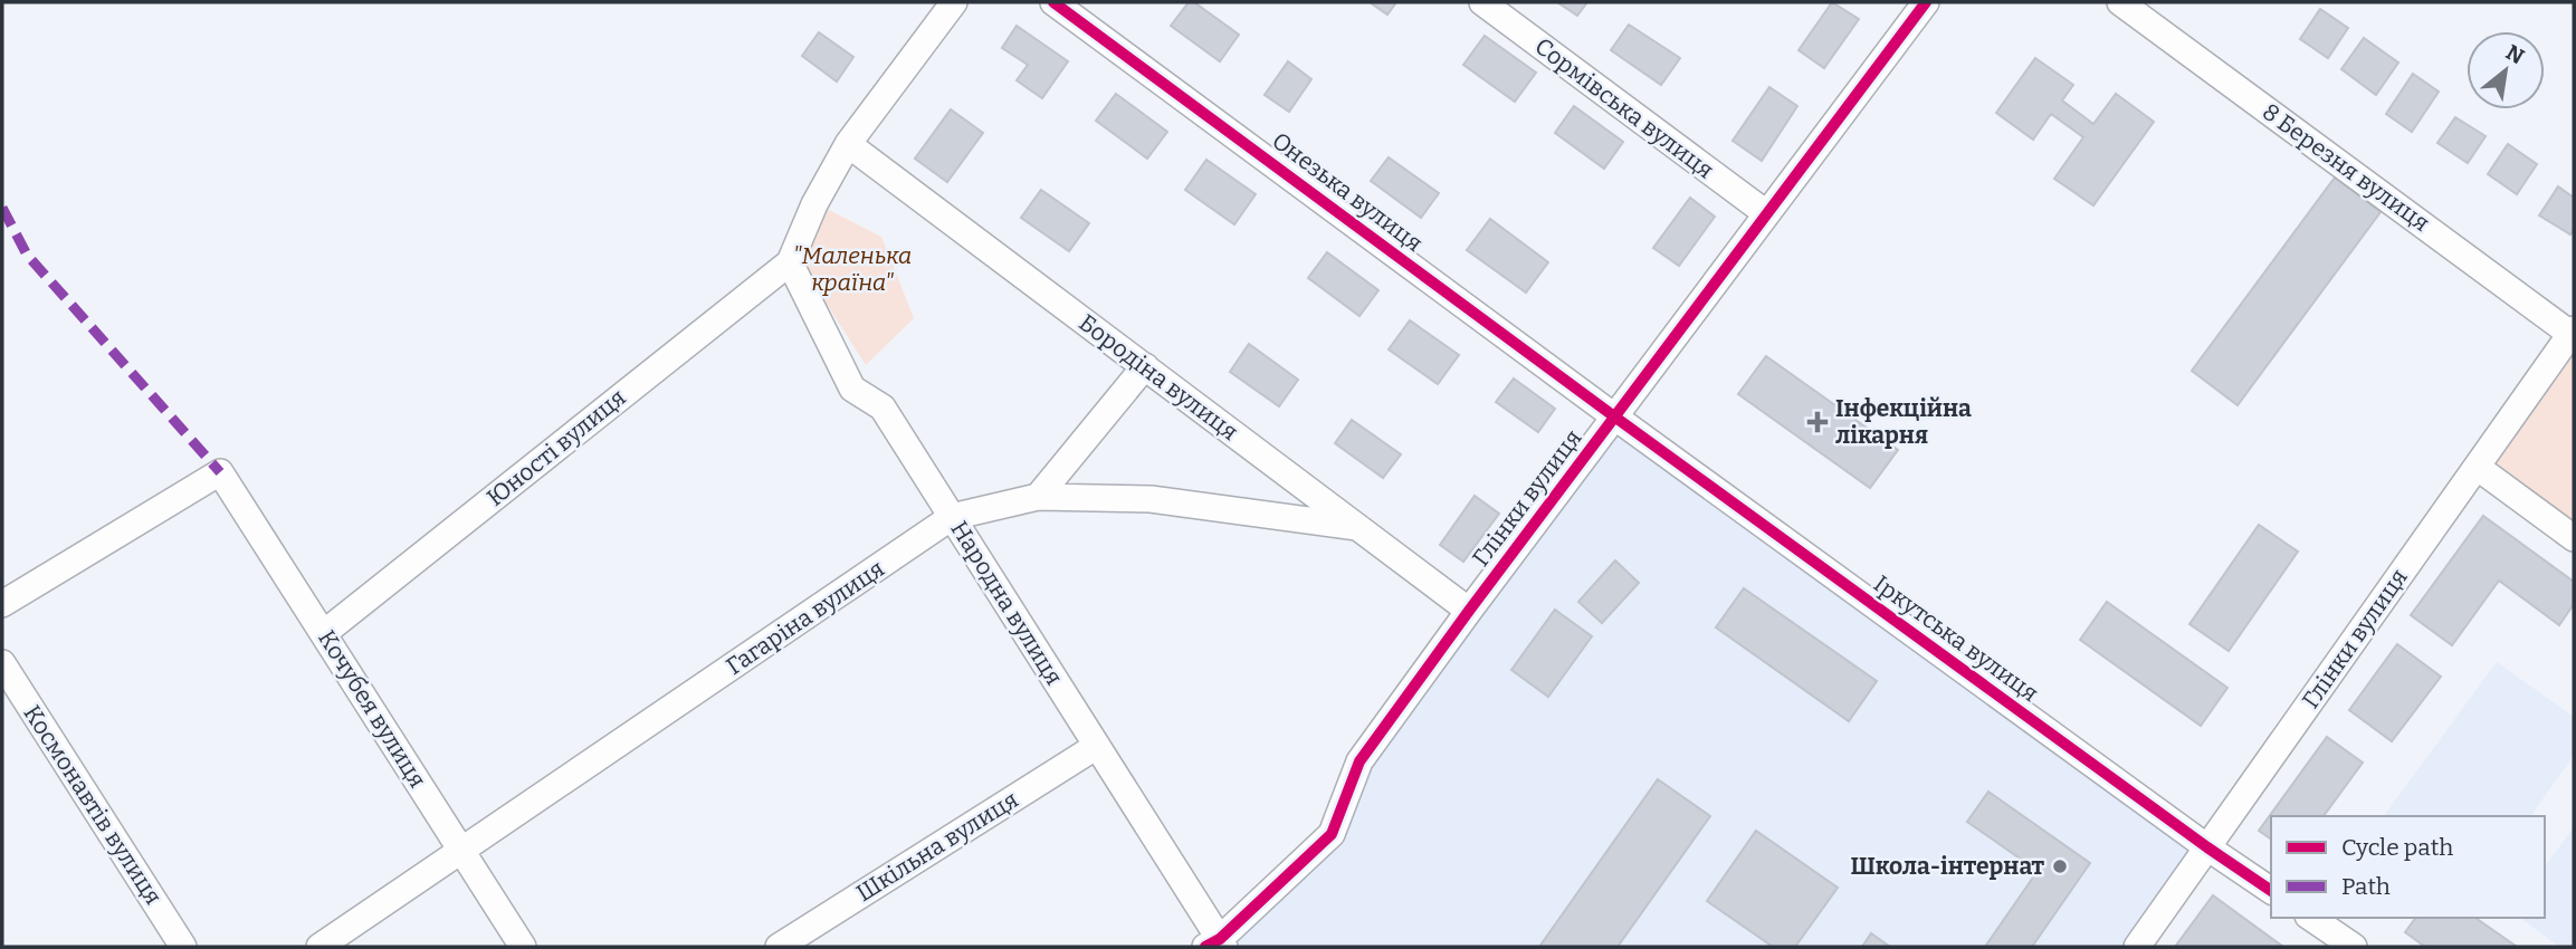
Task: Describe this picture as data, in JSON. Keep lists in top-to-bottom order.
{
  "streets": {
    "street": [
      "Сормівська вулиця",
      "8 Березня вулиця",
      "Онезька вулиця",
      "Бородіна вулиця",
      "Юності вулиця",
      "Глінки вулиця",
      "Народна вулиця",
      "Гагаріна вулиця",
      "Іркутська вулиця",
      "Кочубея вулиця",
      "Космонавтів вулиця",
      "Шкільна вулиця"
    ]
  },
  "crossings": [
    ["Сормівська вулиця", "Глінки вулиця"],
    ["8 Березня вулиця", "Глінки вулиця"],
    ["Онезька вулиця", "Глінки вулиця"],
    ["Онезька вулиця", "Іркутська вулиця"],
    ["Бородіна вулиця", "Глінки вулиця"],
    ["Бородіна вулиця", "Гагаріна вулиця"],
    ["Юності вулиця", "Народна вулиця"],
    ["Юності вулиця", "Кочубея вулиця"],
    ["Глінки вулиця", "Народна вулиця"],
    ["Глінки вулиця", "Іркутська вулиця"],
    ["Народна вулиця", "Гагаріна вулиця"],
    ["Народна вулиця", "Шкільна вулиця"],
    ["Гагаріна вулиця", "Кочубея вулиця"]
  ],
  "parks": ["\"Маленька країна\""],
  "places": {
    "health": ["Інфекційна лікарня"],
    "other": ["Школа-інтернат"]
  },
  "legend": ["Cycle path", "Path"],
  "north": "top right"
}
